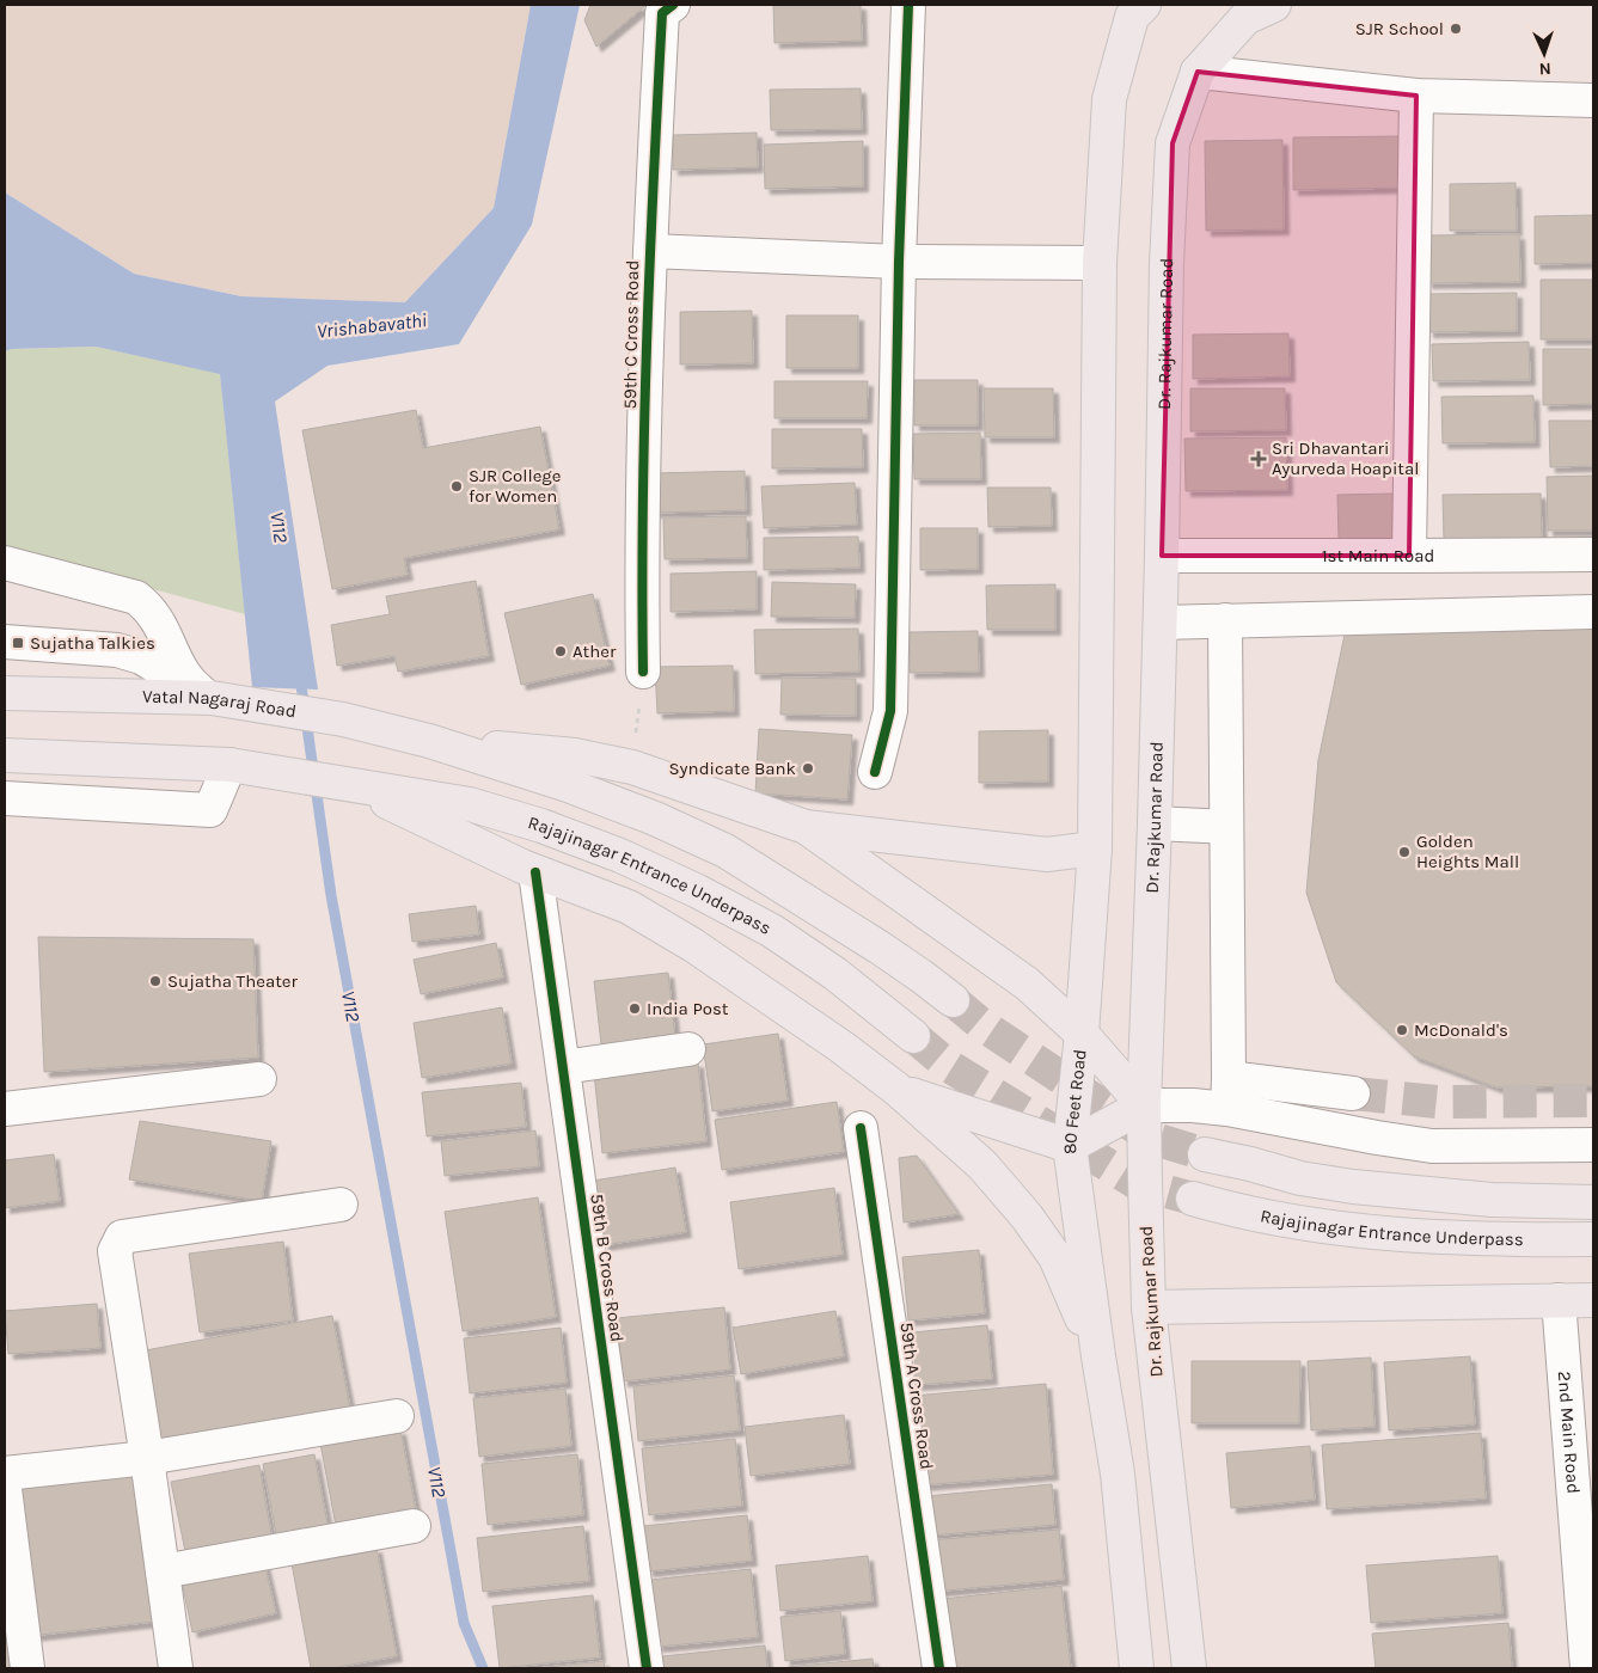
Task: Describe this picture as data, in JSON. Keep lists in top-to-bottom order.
{
  "streets": {
    "main road": [
      "Dr. Rajkumar Road",
      "Vatal Nagaraj Road",
      "Rajajinagar Entrance Underpass",
      "80 Feet Road"
    ],
    "street": [
      "59th C Cross Road",
      "1st Main Road",
      "59th B Cross Road",
      "59th A Cross Road",
      "2nd Main Road"
    ]
  },
  "crossings": [
    ["Dr. Rajkumar Road", "1st Main Road"]
  ],
  "water": ["Vrishabavathi", "V112"],
  "places": {
    "other": [
      "SJR School",
      "SJR College for Women",
      "Ather",
      "Syndicate Bank",
      "Golden Heights Mall",
      "Sujatha Theater",
      "India Post",
      "McDonald's"
    ],
    "health": ["Sri Dhavantari Ayurveda Hoapital"],
    "transit": ["Sujatha Talkies"]
  },
  "north": "bottom"
}
